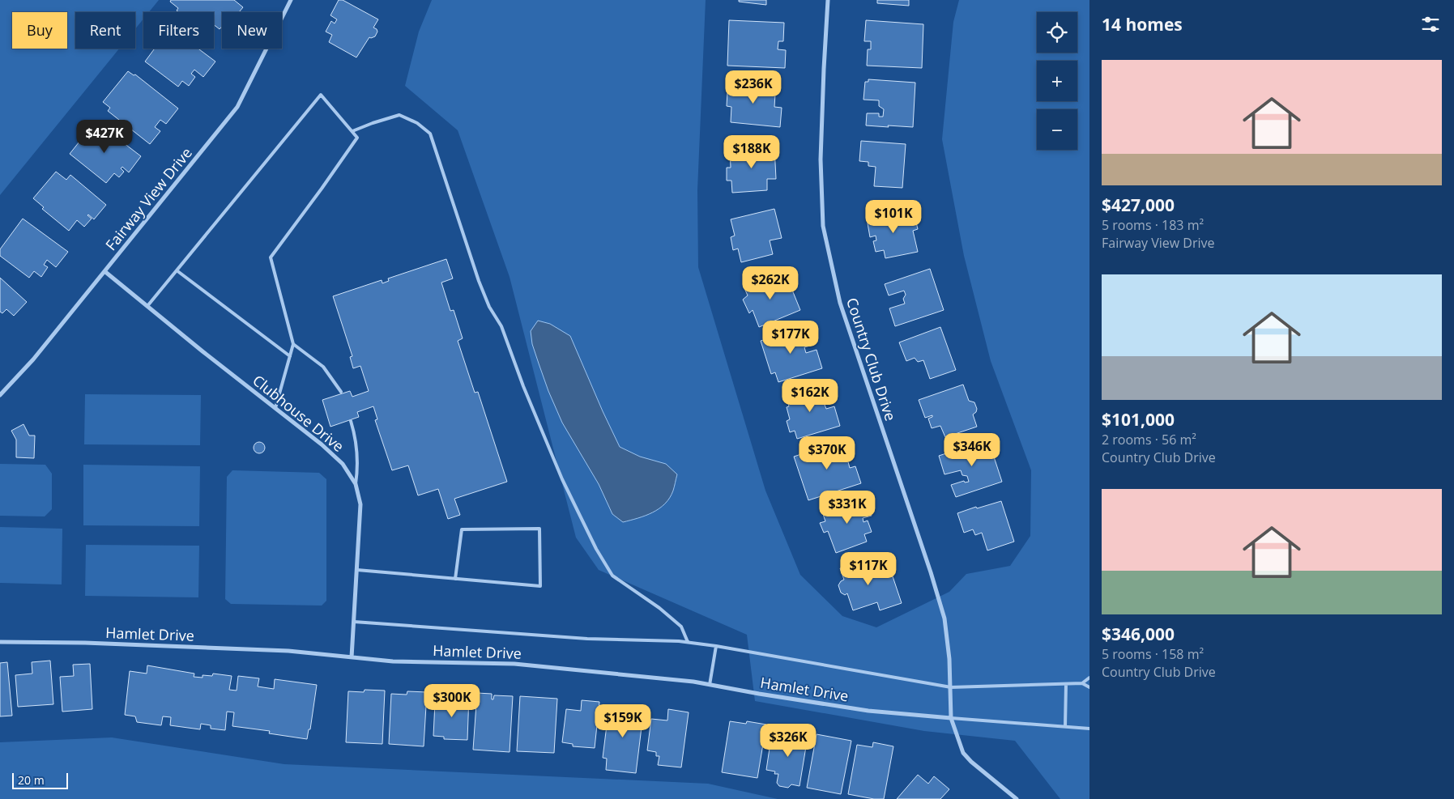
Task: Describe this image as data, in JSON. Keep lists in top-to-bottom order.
{
  "streets": {
    "street": [
      "Fairway View Drive",
      "Country Club Drive",
      "Clubhouse Drive",
      "Hamlet Drive"
    ]
  },
  "crossings": [
    ["Fairway View Drive", "Clubhouse Drive"],
    ["Country Club Drive", "Hamlet Drive"],
    ["Clubhouse Drive", "Hamlet Drive"]
  ],
  "scale_bar": "20 m",
  "page": {
    "heading": "14 homes",
    "map_buttons": ["+", "−"],
    "chip": [
      "Buy",
      "Rent",
      "Filters",
      "New"
    ],
    "list": [
      {
        "name": "$427,000",
        "note": "5 rooms · 183 m² · Fairway View Drive"
      },
      {
        "name": "$101,000",
        "note": "2 rooms · 56 m² · Country Club Drive"
      },
      {
        "name": "$346,000",
        "note": "5 rooms · 158 m² · Country Club Drive"
      }
    ],
    "price": [
      "$236K",
      "$427K",
      "$188K",
      "$101K",
      "$262K",
      "$177K",
      "$162K",
      "$346K",
      "$370K",
      "$331K",
      "$117K",
      "$300K",
      "$159K",
      "$326K"
    ],
    "scale": "20 m"
  }
}
